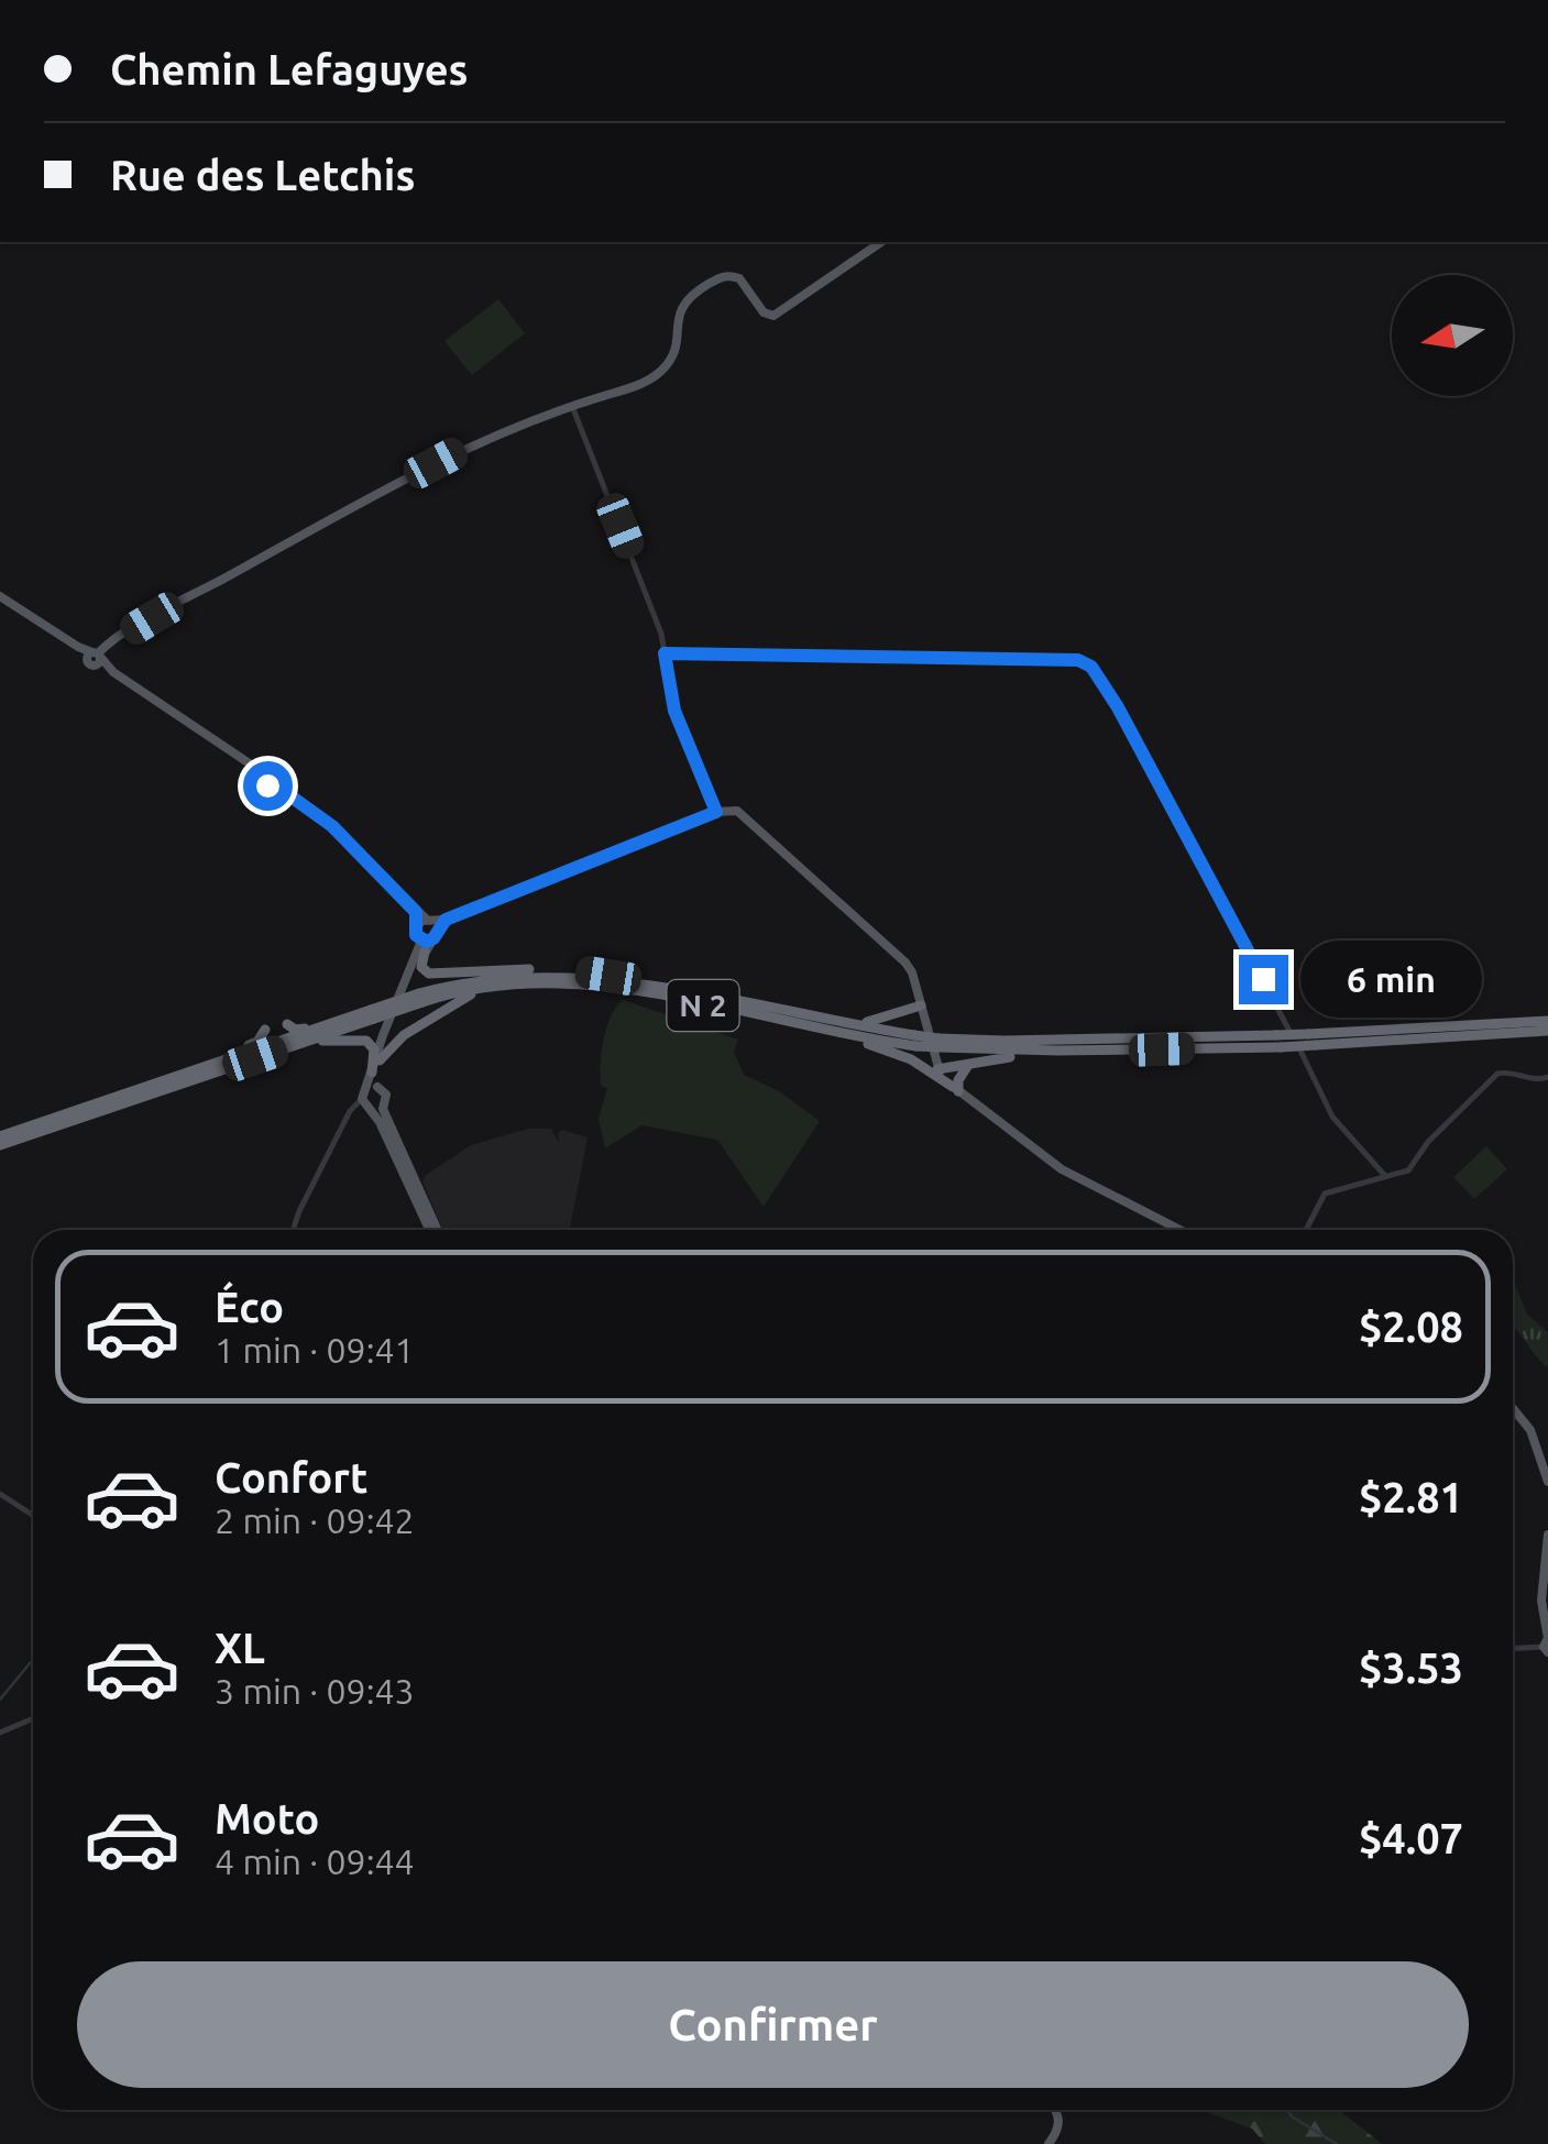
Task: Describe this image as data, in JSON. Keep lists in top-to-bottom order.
{
  "streets": {
    "highway": ["N 2"]
  },
  "north": "left",
  "page": {
    "banner": ["Chemin Lefaguyes", "Rue des Letchis"],
    "bubble": "6 min",
    "list": [
      {
        "name": "Éco",
        "note": "1 min · 09:41",
        "value": "$2.08"
      },
      {
        "name": "Confort",
        "note": "2 min · 09:42",
        "value": "$2.81"
      },
      {
        "name": "XL",
        "note": "3 min · 09:43",
        "value": "$3.53"
      },
      {
        "name": "Moto",
        "note": "4 min · 09:44",
        "value": "$4.07"
      }
    ],
    "buttons": "Confirmer"
  }
}
